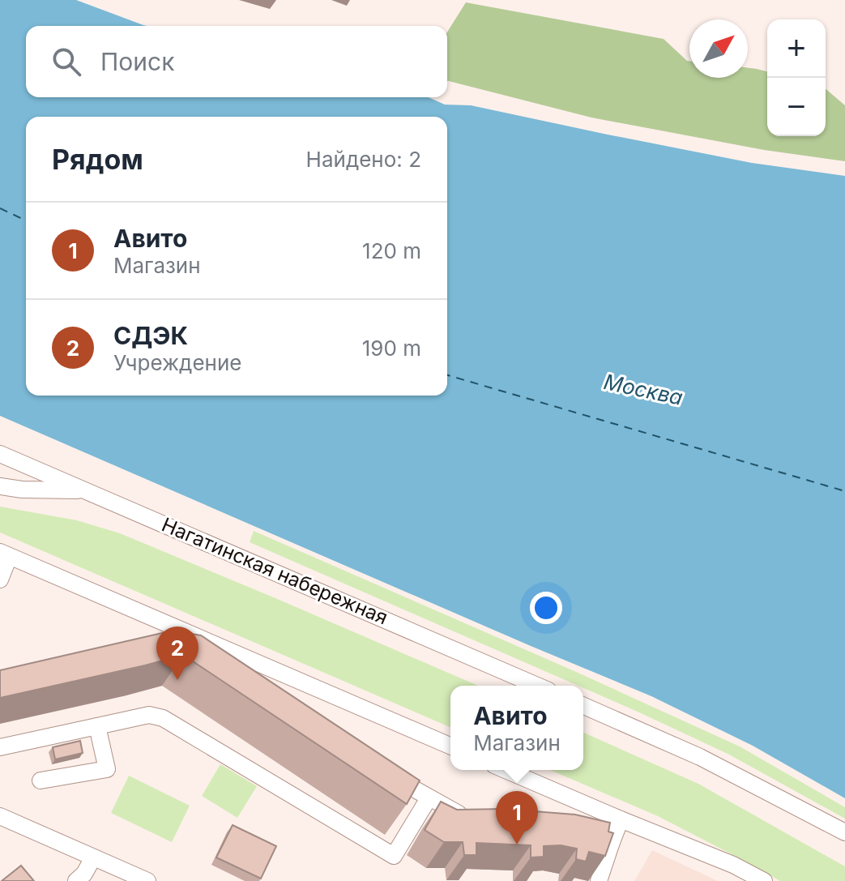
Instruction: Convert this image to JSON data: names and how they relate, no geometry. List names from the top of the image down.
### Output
{
  "streets": {
    "street": ["Нагатинская набережная"]
  },
  "water": ["Москва"],
  "north": "top right",
  "page": {
    "map_buttons": ["+", "−"],
    "search": "Поиск",
    "heading": ["Рядом", "Найдено: 2"],
    "list": [
      {
        "mark": "1",
        "name": "Авито",
        "note": "Магазин",
        "value": "120 m"
      },
      {
        "mark": "2",
        "name": "СДЭК",
        "note": "Учреждение",
        "value": "190 m"
      }
    ],
    "pins": ["2", "1"],
    "popup": ["Авито", "Магазин"]
  }
}
